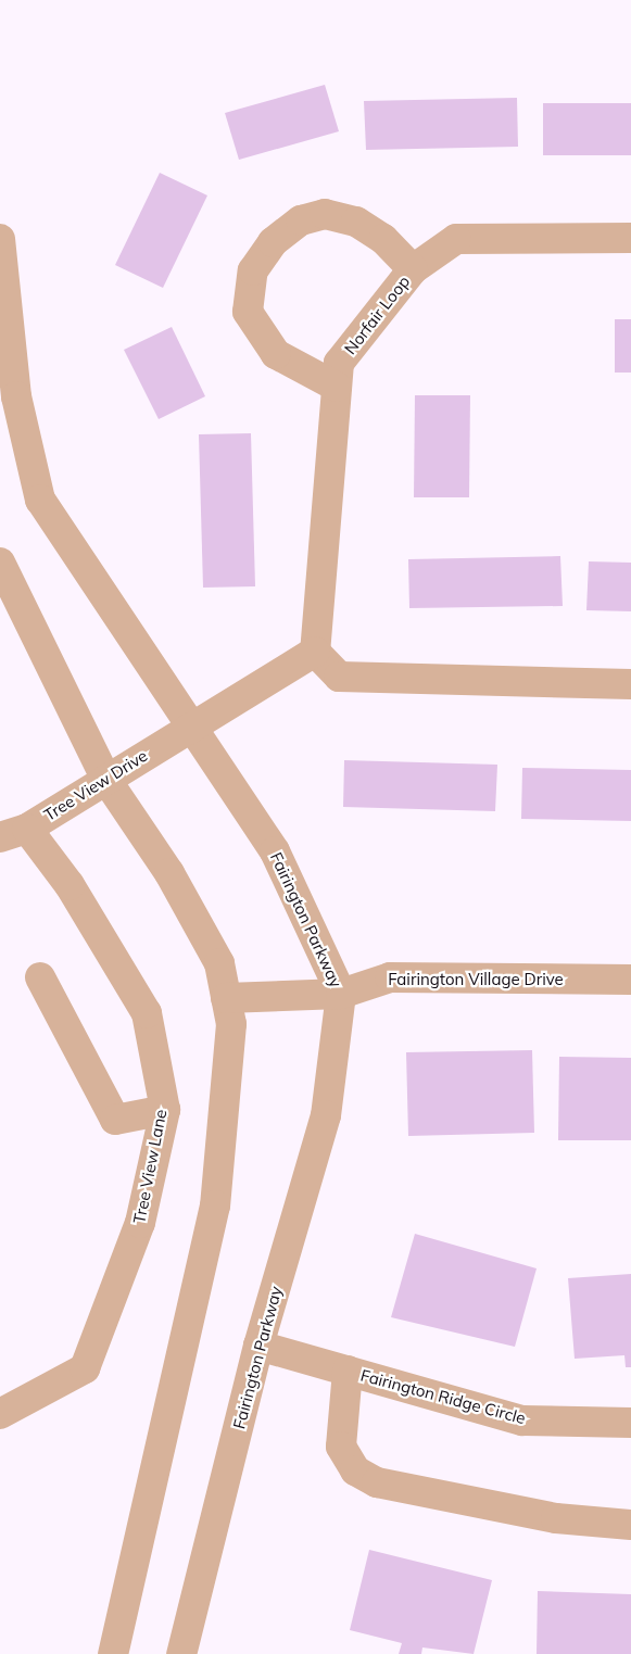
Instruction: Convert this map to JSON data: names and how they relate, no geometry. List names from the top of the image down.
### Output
{
  "streets": {
    "street": [
      "Norfair Loop",
      "Tree View Drive",
      "Fairington Parkway",
      "Fairington Village Drive",
      "Tree View Lane",
      "Fairington Ridge Circle"
    ]
  },
  "crossings": [
    ["Tree View Drive", "Fairington Parkway"],
    ["Tree View Drive", "Tree View Lane"],
    ["Fairington Parkway", "Fairington Village Drive"],
    ["Fairington Parkway", "Fairington Ridge Circle"]
  ]
}
